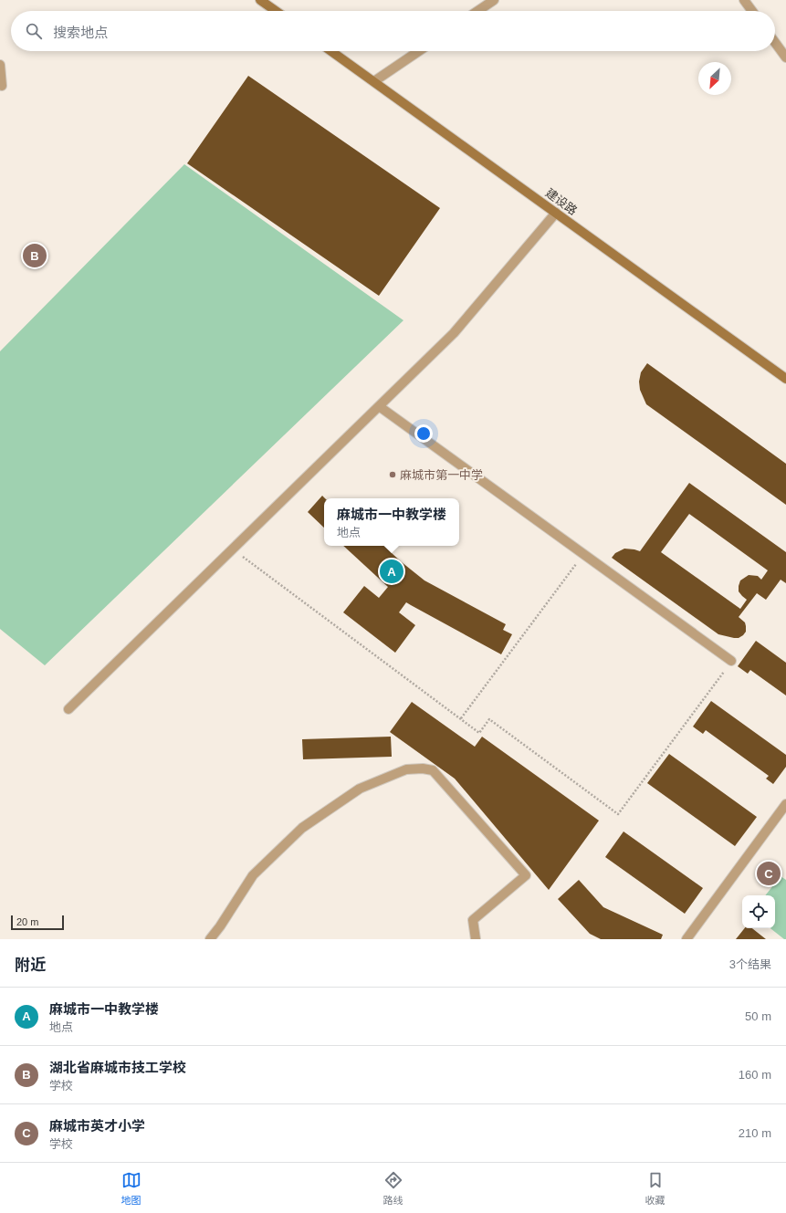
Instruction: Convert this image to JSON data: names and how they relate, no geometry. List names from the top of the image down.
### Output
{
  "streets": {
    "street": ["建设路"]
  },
  "places": ["麻城市第一中学"],
  "scale_bar": "20 m",
  "north": "bottom left",
  "page": {
    "search": "搜索地点",
    "pins": ["B", "A", "C"],
    "popup": ["麻城市一中教学楼", "地点"],
    "scale": "20 m",
    "heading": ["附近", "3个结果"],
    "list": [
      {
        "mark": "A",
        "name": "麻城市一中教学楼",
        "note": "地点",
        "value": "50 m"
      },
      {
        "mark": "B",
        "name": "湖北省麻城市技工学校",
        "note": "学校",
        "value": "160 m"
      },
      {
        "mark": "C",
        "name": "麻城市英才小学",
        "note": "学校",
        "value": "210 m"
      }
    ],
    "nav": ["地图", "路线", "收藏"]
  }
}
